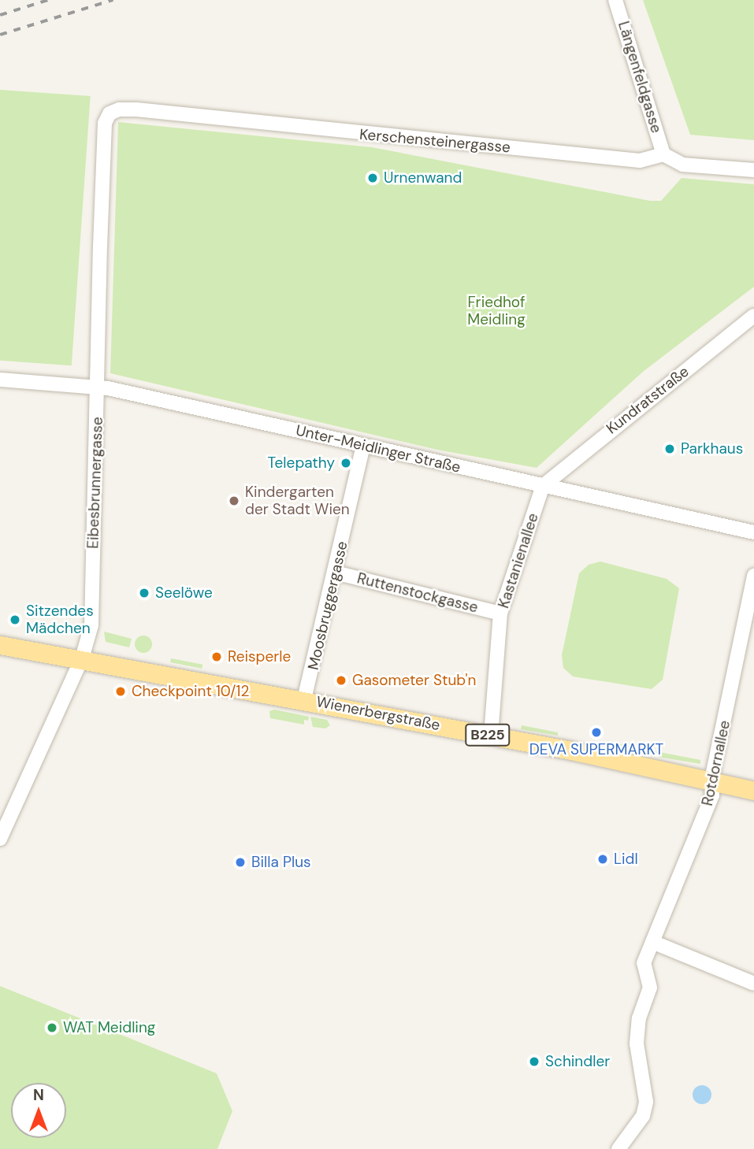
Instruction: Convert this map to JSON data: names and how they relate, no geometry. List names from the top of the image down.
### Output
{
  "streets": {
    "main road": ["Wienerbergstraße", "B225"],
    "street": [
      "Längenfeldgasse",
      "Kerschensteinergasse",
      "Kundratstraße",
      "Unter-Meidlinger Straße",
      "Eibesbrunnergasse",
      "Kastanienallee",
      "Ruttenstockgasse",
      "Moosbruggergasse",
      "Rotdornallee"
    ]
  },
  "crossings": [
    ["Längenfeldgasse", "Kerschensteinergasse"],
    ["Kerschensteinergasse", "Eibesbrunnergasse"],
    ["Kundratstraße", "Unter-Meidlinger Straße"],
    ["Kundratstraße", "Kastanienallee"],
    ["Unter-Meidlinger Straße", "Eibesbrunnergasse"],
    ["Unter-Meidlinger Straße", "Kastanienallee"],
    ["Unter-Meidlinger Straße", "Moosbruggergasse"],
    ["Eibesbrunnergasse", "Wienerbergstraße"],
    ["Kastanienallee", "Ruttenstockgasse"],
    ["Kastanienallee", "Wienerbergstraße"],
    ["Ruttenstockgasse", "Moosbruggergasse"],
    ["Moosbruggergasse", "Wienerbergstraße"],
    ["Wienerbergstraße", "Rotdornallee"]
  ],
  "parks": ["Friedhof Meidling"],
  "places": [
    "Urnenwand",
    "Parkhaus",
    "Telepathy",
    "Kindergarten der Stadt Wien",
    "Seelöwe",
    "Sitzendes Mädchen",
    "Reisperle",
    "Gasometer Stub'n",
    "Checkpoint 10/12",
    "DEVA SUPERMARKT",
    "Lidl",
    "Billa Plus",
    "WAT Meidling",
    "Schindler"
  ],
  "north": "top"
}
